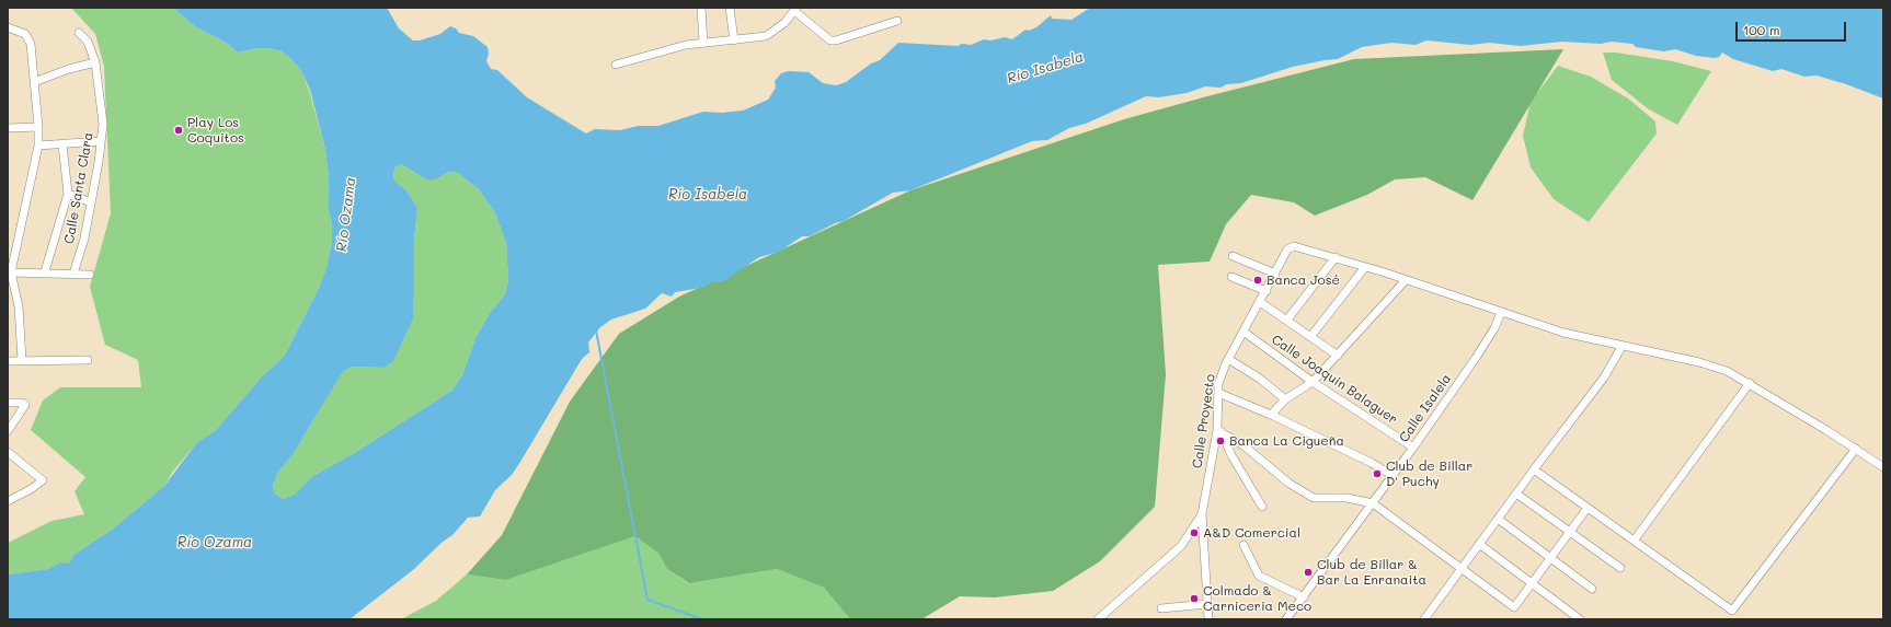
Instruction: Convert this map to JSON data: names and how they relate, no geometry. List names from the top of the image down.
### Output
{
  "streets": {
    "street": [
      "Calle Santa Clara",
      "Calle Joaquin Balaguer",
      "Calle Isalela",
      "Calle Proyecto"
    ]
  },
  "crossings": [
    ["Calle Joaquin Balaguer", "Calle Isalela"],
    ["Calle Joaquin Balaguer", "Calle Proyecto"]
  ],
  "water": ["Río Isabela", "Río Ozama"],
  "places": [
    "Play Los Coquitos",
    "Banca José",
    "Banca La Cigueña",
    "Club de Billar D' Puchy",
    "A&D Comercial",
    "Club de Billar & Bar La Enranaita",
    "Colmado & Carniceria Meco"
  ],
  "scale_bar": "100 m"
}
